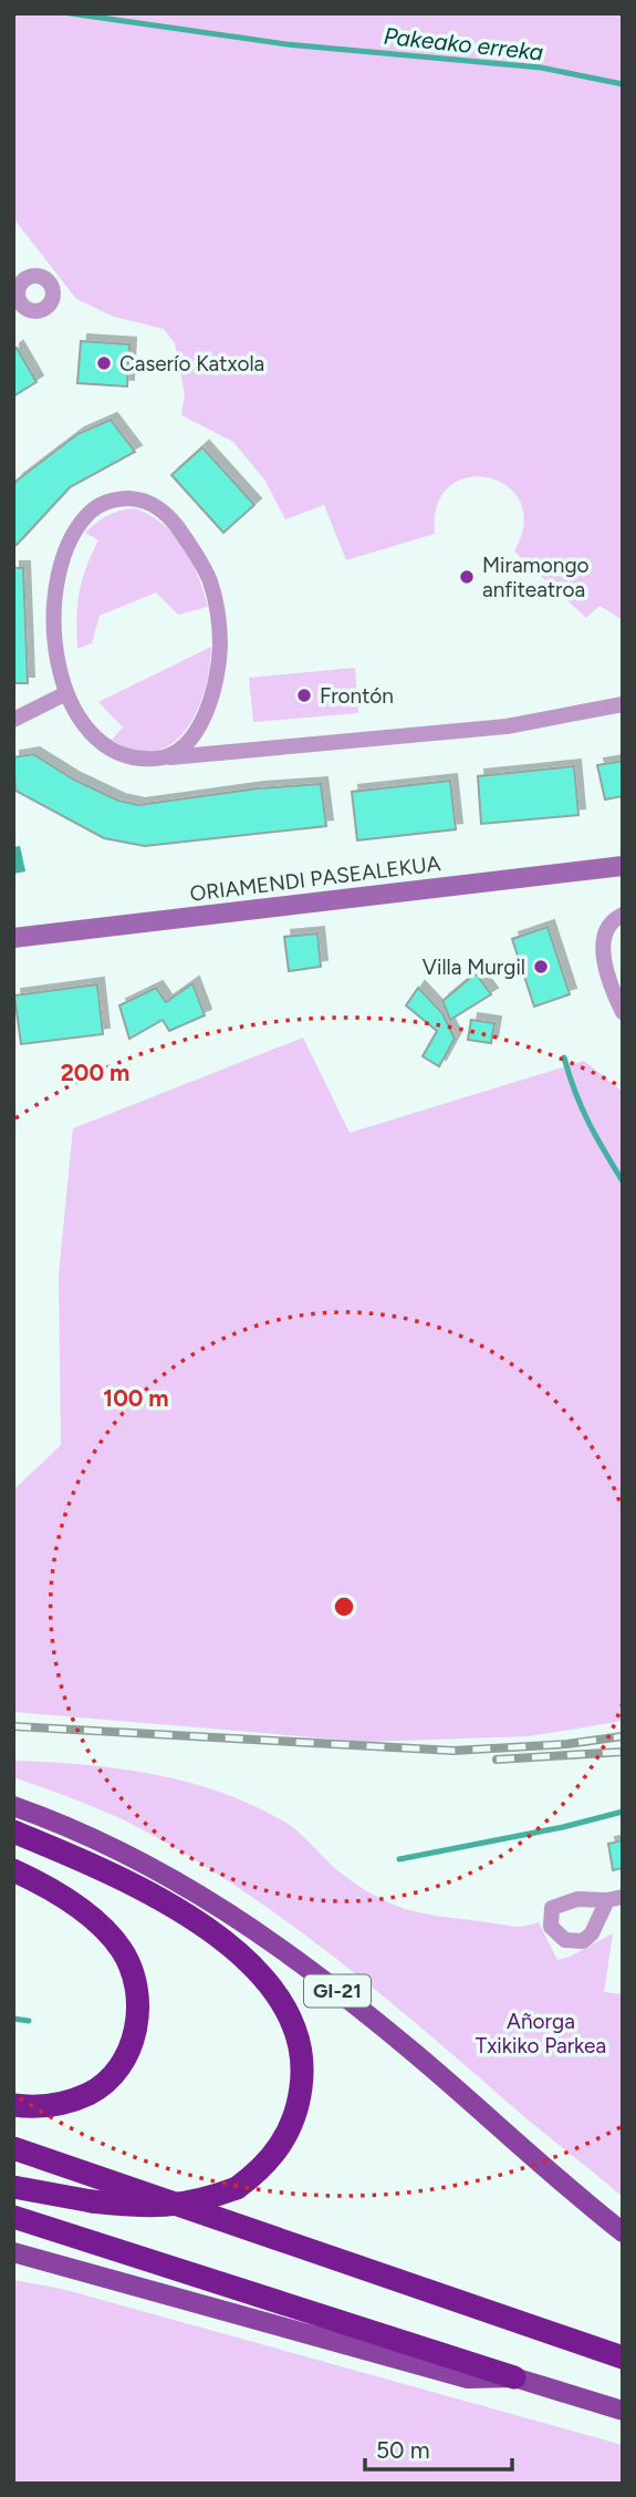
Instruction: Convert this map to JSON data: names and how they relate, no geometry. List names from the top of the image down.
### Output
{
  "streets": {
    "main road": ["GI-21"],
    "street": ["ORIAMENDI PASEALEKUA"]
  },
  "water": ["Pakeako erreka"],
  "parks": ["Añorga Txikiko Parkea"],
  "places": [
    "Caserío Katxola",
    "Miramongo anfiteatroa",
    "Frontón",
    "Villa Murgil"
  ],
  "scale_bar": "50 m",
  "rings": ["200 m", "100 m"]
}
